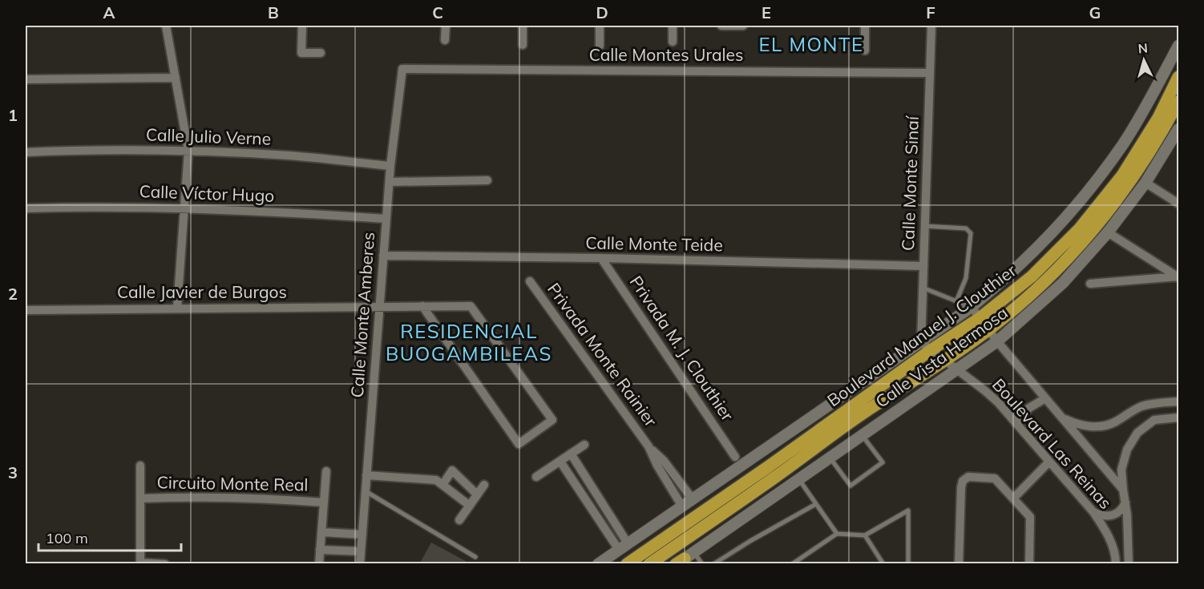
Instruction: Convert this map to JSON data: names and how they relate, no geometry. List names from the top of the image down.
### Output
{
  "streets": {
    "main road": ["Boulevard Manuel J. Clouthier"],
    "street": [
      "Calle Montes Urales",
      "Calle Julio Verne",
      "Calle Monte Sinaí",
      "Calle Víctor Hugo",
      "Calle Monte Teide",
      "Calle Javier de Burgos",
      "Calle Monte Amberes",
      "Privada M. J. Clouthier",
      "Privada Monte Rainier",
      "Calle Vista Hermosa",
      "Boulevard Las Reinas",
      "Circuito Monte Real"
    ]
  },
  "crossings": [
    ["Calle Montes Urales", "Calle Monte Sinaí"],
    ["Calle Montes Urales", "Calle Monte Amberes"],
    ["Calle Julio Verne", "Calle Monte Amberes"],
    ["Calle Monte Sinaí", "Calle Monte Teide"],
    ["Calle Monte Sinaí", "Boulevard Las Reinas"],
    ["Calle Víctor Hugo", "Calle Monte Amberes"],
    ["Calle Monte Teide", "Calle Monte Amberes"],
    ["Calle Monte Teide", "Privada M. J. Clouthier"],
    ["Calle Javier de Burgos", "Calle Monte Amberes"],
    ["Boulevard Manuel J. Clouthier", "Boulevard Las Reinas"],
    ["Calle Vista Hermosa", "Boulevard Las Reinas"]
  ],
  "districts": ["EL MONTE", "RESIDENCIAL BUOGAMBILEAS"],
  "scale_bar": "100 m",
  "north": "top",
  "grid": {
    "columns": [
      "A",
      "B",
      "C",
      "D",
      "E",
      "F",
      "G"
    ],
    "rows": ["1", "2", "3"]
  }
}
